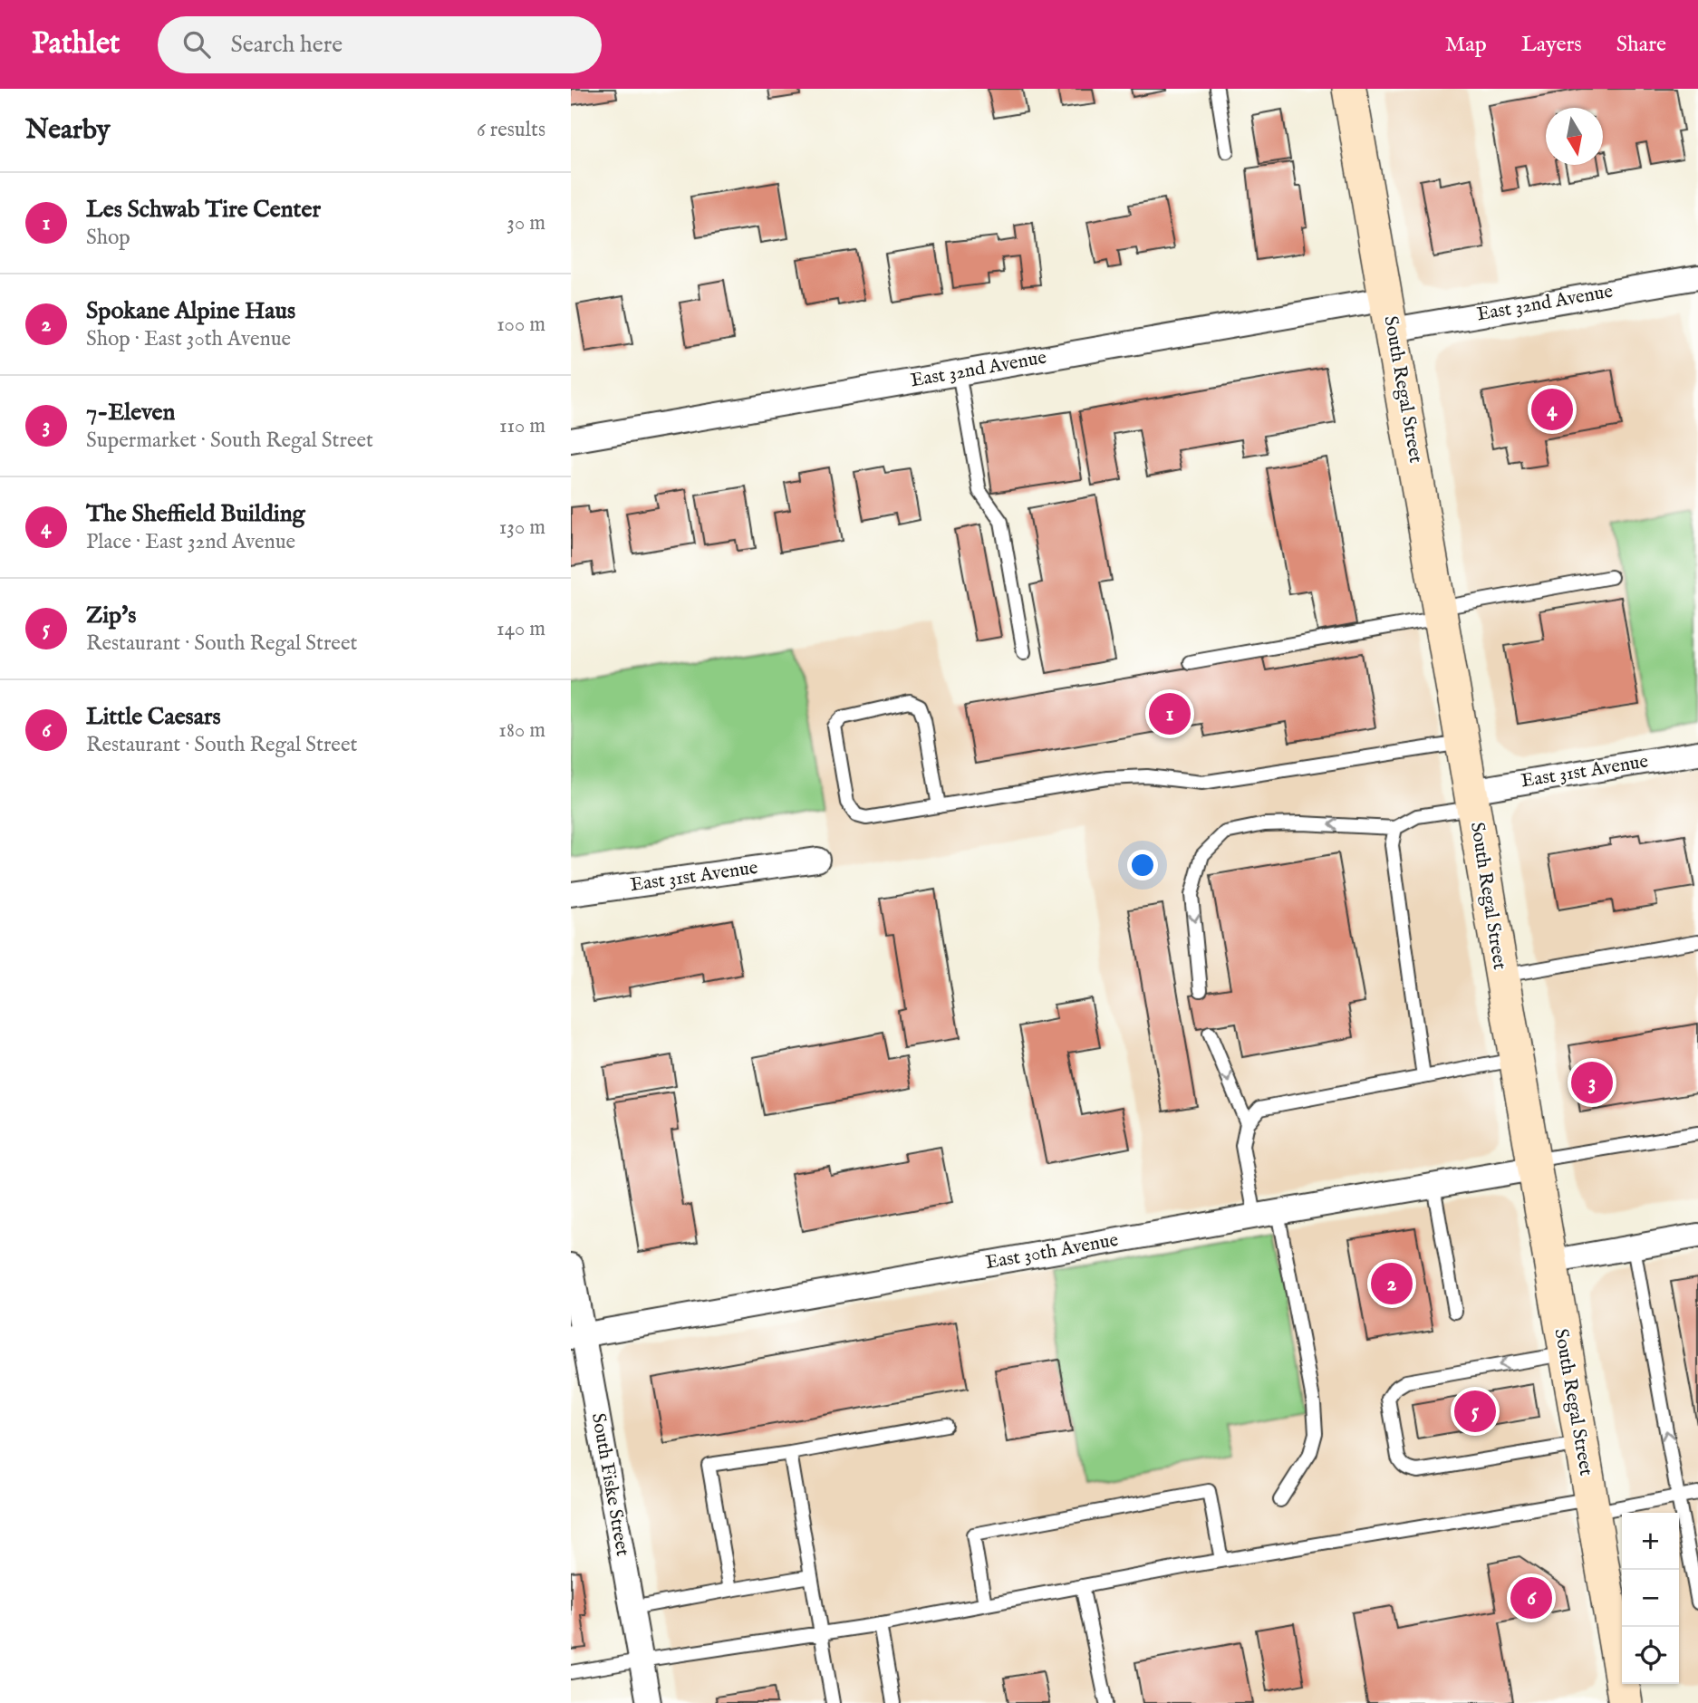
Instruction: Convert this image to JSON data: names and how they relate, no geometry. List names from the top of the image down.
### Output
{
  "streets": {
    "main road": ["South Regal Street"],
    "street": [
      "East 32nd Avenue",
      "East 31st Avenue",
      "East 30th Avenue",
      "South Fiske Street"
    ]
  },
  "crossings": [
    ["East 32nd Avenue", "South Regal Street"],
    ["South Regal Street", "East 31st Avenue"],
    ["South Regal Street", "East 30th Avenue"],
    ["East 30th Avenue", "South Fiske Street"]
  ],
  "north": "bottom",
  "page": {
    "header": "Pathlet",
    "search": "Search here",
    "nav": ["Map", "Layers", "Share"],
    "heading": ["Nearby", "6 results"],
    "list": [
      {
        "mark": "1",
        "name": "Les Schwab Tire Center",
        "note": "Shop",
        "value": "30 m"
      },
      {
        "mark": "2",
        "name": "Spokane Alpine Haus",
        "note": "Shop · East 30th Avenue",
        "value": "100 m"
      },
      {
        "mark": "3",
        "name": "7-Eleven",
        "note": "Supermarket · South Regal Street",
        "value": "110 m"
      },
      {
        "mark": "4",
        "name": "The Sheffield Building",
        "note": "Place · East 32nd Avenue",
        "value": "130 m"
      },
      {
        "mark": "5",
        "name": "Zip's",
        "note": "Restaurant · South Regal Street",
        "value": "140 m"
      },
      {
        "mark": "6",
        "name": "Little Caesars",
        "note": "Restaurant · South Regal Street",
        "value": "180 m"
      }
    ],
    "pins": [
      "4",
      "1",
      "3",
      "2",
      "5",
      "6"
    ],
    "map_buttons": ["+", "−"]
  }
}
